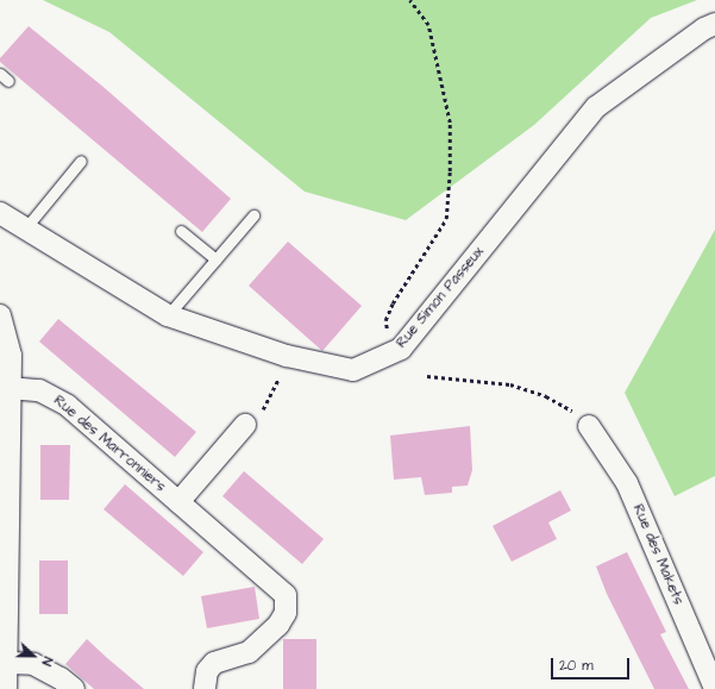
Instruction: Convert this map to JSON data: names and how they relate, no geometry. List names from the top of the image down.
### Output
{
  "streets": {
    "street": ["Rue Simon Passeux", "Rue des Marronniers", "Rue des Makets"]
  },
  "scale_bar": "20 m",
  "north": "right"
}
